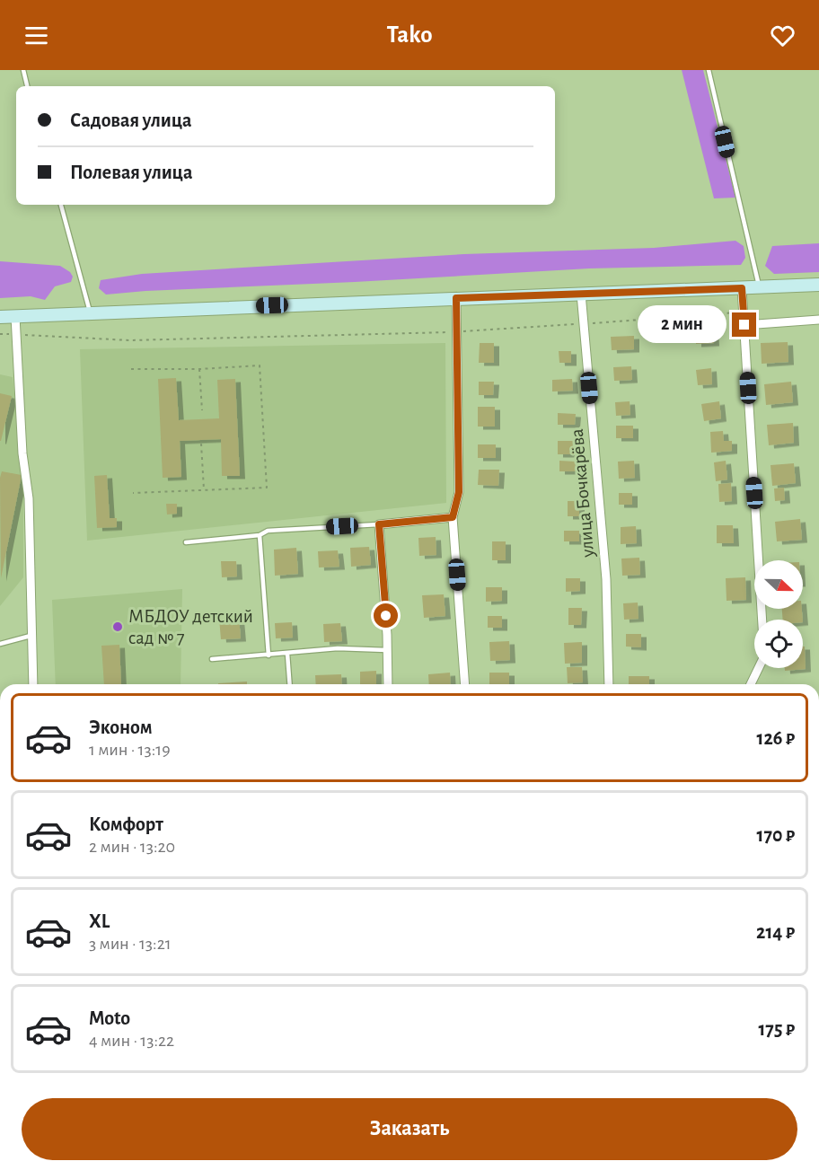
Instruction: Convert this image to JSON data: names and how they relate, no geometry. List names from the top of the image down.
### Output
{
  "streets": {
    "street": ["улица Бочкарёва"]
  },
  "places": ["МБДОУ детский сад № 7"],
  "north": "right",
  "page": {
    "header": "Tako",
    "banner": ["Садовая улица", "Полевая улица"],
    "bubble": "2 мин",
    "list": [
      {
        "name": "Эконом",
        "note": "1 мин · 13:19",
        "value": "126 ₽"
      },
      {
        "name": "Комфорт",
        "note": "2 мин · 13:20",
        "value": "170 ₽"
      },
      {
        "name": "XL",
        "note": "3 мин · 13:21",
        "value": "214 ₽"
      },
      {
        "name": "Moto",
        "note": "4 мин · 13:22",
        "value": "175 ₽"
      }
    ],
    "buttons": "Заказать"
  }
}
